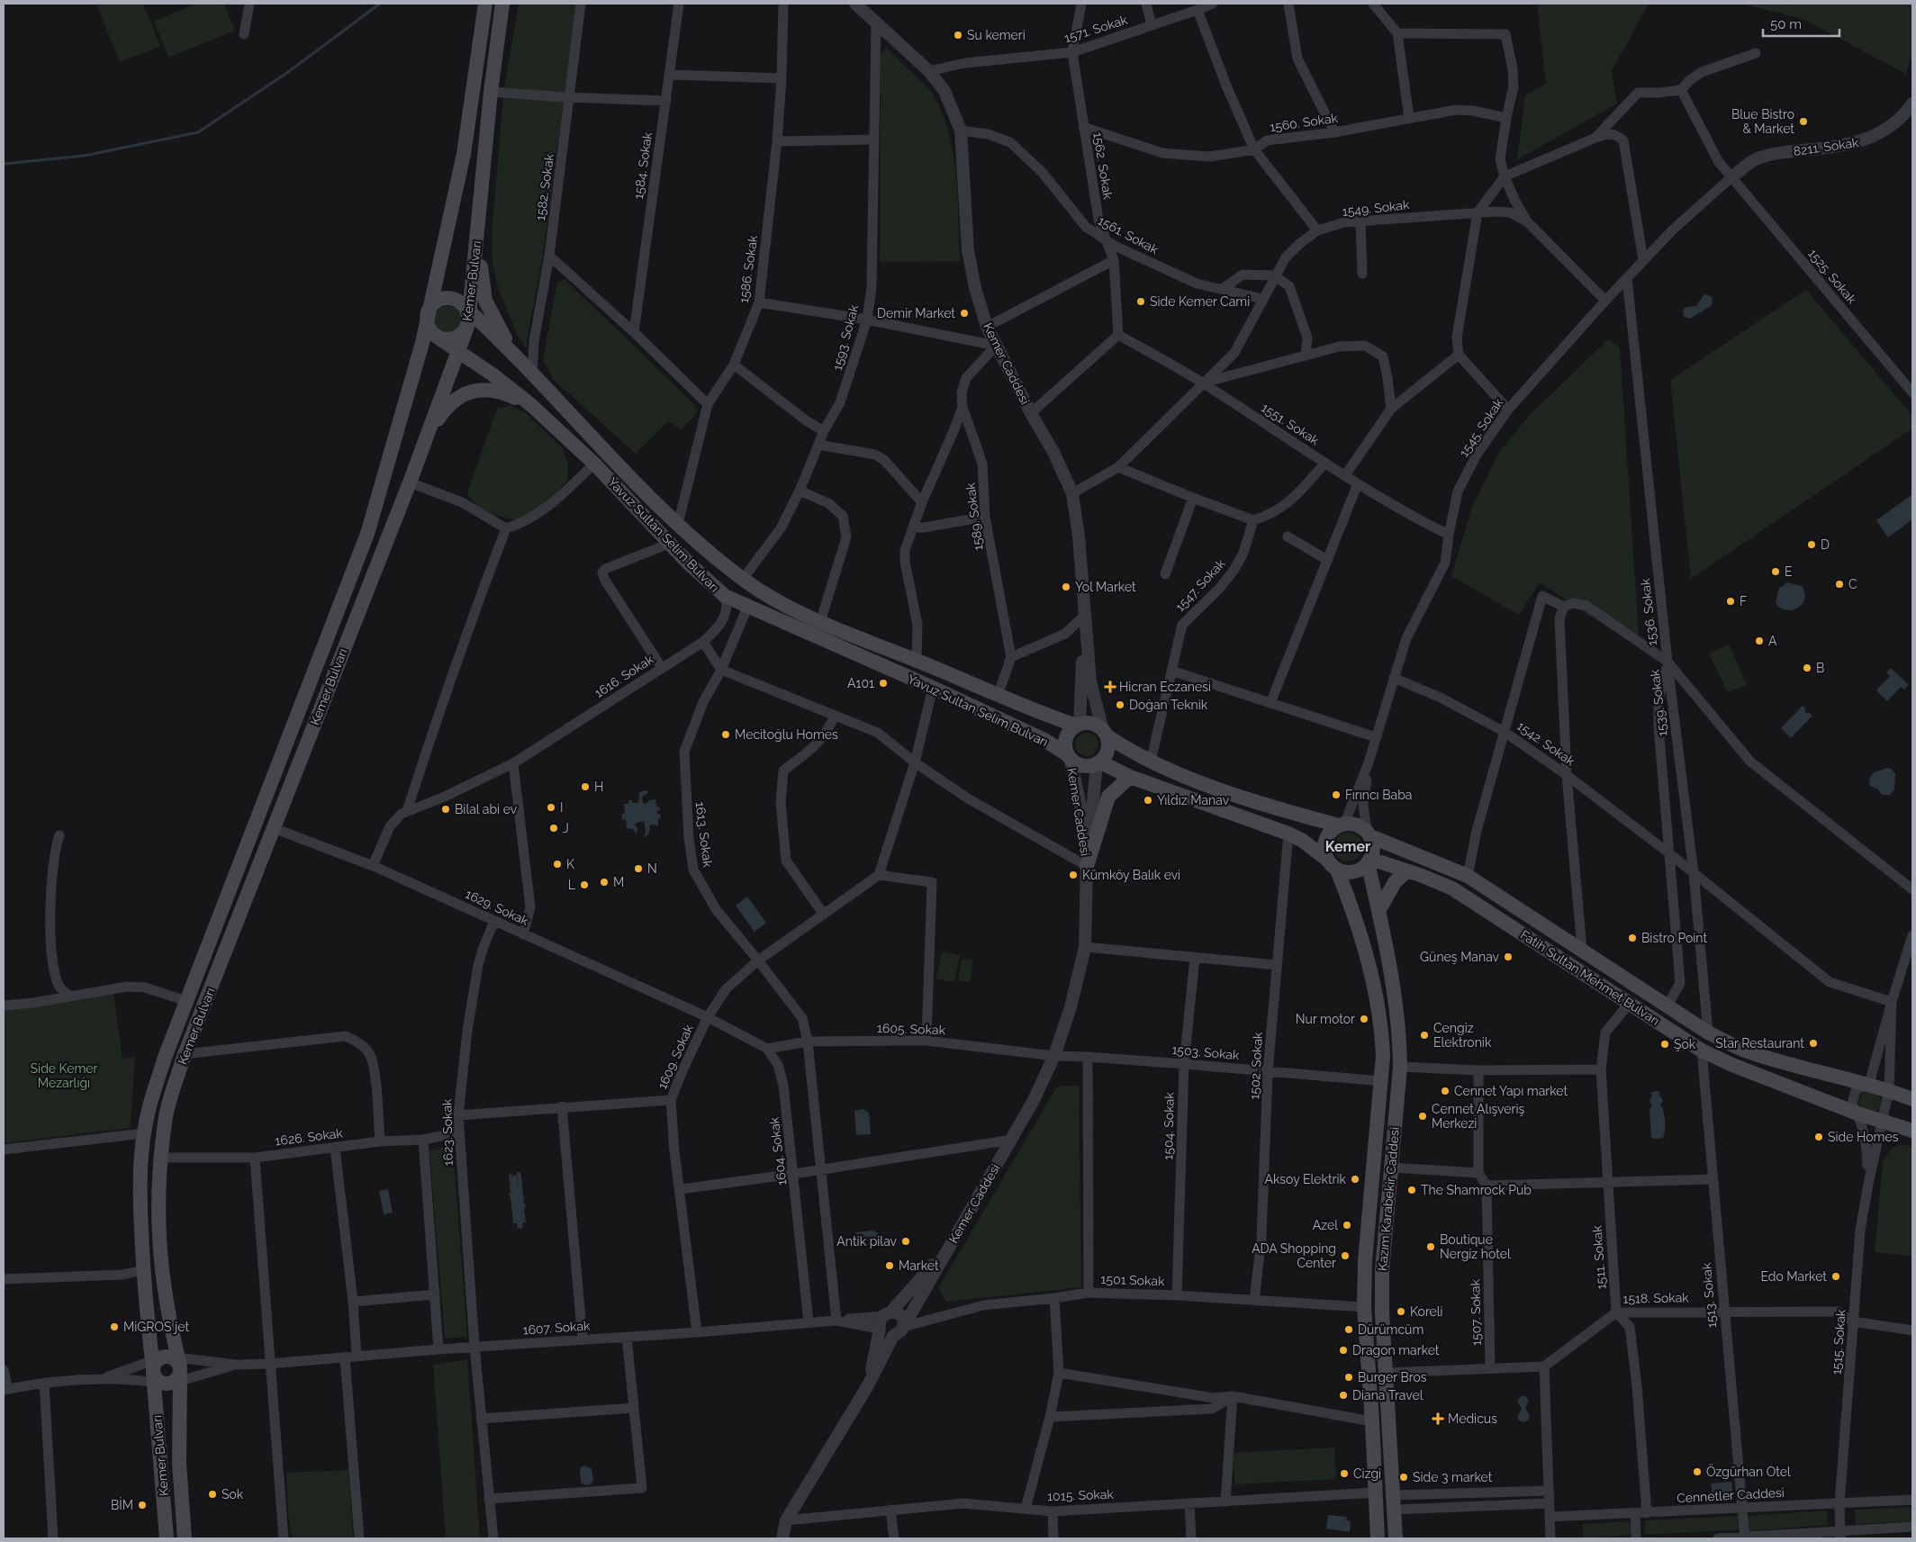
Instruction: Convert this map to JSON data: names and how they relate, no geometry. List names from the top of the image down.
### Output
{
  "streets": {
    "main road": [
      "Kemer Bulvarı",
      "Yavuz Sultan Selim Bulvarı",
      "Fatih Sultan Mehmet Bulvarı",
      "Kazım Karabekir Caddesi"
    ],
    "street": [
      "1571. Sokak",
      "1560. Sokak",
      "8211. Sokak",
      "1584. Sokak",
      "1562. Sokak",
      "1582. Sokak",
      "1549. Sokak",
      "1561. Sokak",
      "1586. Sokak",
      "1525. Sokak",
      "1593. Sokak",
      "Kemer Caddesi",
      "1551. Sokak",
      "1545. Sokak",
      "1589. Sokak",
      "1547. Sokak",
      "1536. Sokak",
      "1616. Sokak",
      "1539. Sokak",
      "1542. Sokak",
      "1613. Sokak",
      "1629. Sokak",
      "1605. Sokak",
      "1503. Sokak",
      "1609. Sokak",
      "1502. Sokak",
      "1504. Sokak",
      "1623. Sokak",
      "1626. Sokak",
      "1604. Sokak",
      "1511. Sokak",
      "1501 Sokak",
      "1513. Sokak",
      "1518. Sokak",
      "1507. Sokak",
      "1607. Sokak",
      "1515. Sokak",
      "1015. Sokak",
      "Cennetler Caddesi"
    ]
  },
  "crossings": [
    ["1571. Sokak", "1562. Sokak"],
    ["1571. Sokak", "Kemer Caddesi"],
    ["1560. Sokak", "1562. Sokak"],
    ["8211. Sokak", "1525. Sokak"],
    ["8211. Sokak", "1545. Sokak"],
    ["1562. Sokak", "1561. Sokak"],
    ["1562. Sokak", "1551. Sokak"],
    ["1582. Sokak", "Yavuz Sultan Selim Bulvarı"],
    ["1549. Sokak", "1561. Sokak"],
    ["1549. Sokak", "Kemer Caddesi"],
    ["1549. Sokak", "1551. Sokak"],
    ["1549. Sokak", "1545. Sokak"],
    ["1561. Sokak", "Kemer Caddesi"],
    ["1586. Sokak", "Yavuz Sultan Selim Bulvarı"],
    ["1525. Sokak", "1545. Sokak"],
    ["Kemer Bulvarı", "Yavuz Sultan Selim Bulvarı"],
    ["Kemer Bulvarı", "1629. Sokak"],
    ["Kemer Bulvarı", "1626. Sokak"],
    ["Kemer Bulvarı", "1607. Sokak"],
    ["1593. Sokak", "Kemer Caddesi"],
    ["1593. Sokak", "Yavuz Sultan Selim Bulvarı"],
    ["Kemer Caddesi", "1589. Sokak"],
    ["Kemer Caddesi", "Yavuz Sultan Selim Bulvarı"],
    ["Kemer Caddesi", "1605. Sokak"],
    ["Kemer Caddesi", "1503. Sokak"],
    ["Kemer Caddesi", "1501 Sokak"],
    ["Kemer Caddesi", "1607. Sokak"],
    ["Kemer Caddesi", "1015. Sokak"],
    ["1551. Sokak", "1545. Sokak"],
    ["1545. Sokak", "1536. Sokak"],
    ["1545. Sokak", "1542. Sokak"],
    ["Yavuz Sultan Selim Bulvarı", "1616. Sokak"],
    ["Yavuz Sultan Selim Bulvarı", "1613. Sokak"],
    ["1536. Sokak", "1539. Sokak"],
    ["1539. Sokak", "1542. Sokak"],
    ["1539. Sokak", "Fatih Sultan Mehmet Bulvarı"],
    ["1613. Sokak", "1605. Sokak"],
    ["1613. Sokak", "1609. Sokak"],
    ["1613. Sokak", "1607. Sokak"],
    ["1629. Sokak", "1609. Sokak"],
    ["1629. Sokak", "1623. Sokak"],
    ["Fatih Sultan Mehmet Bulvarı", "Kazım Karabekir Caddesi"],
    ["Fatih Sultan Mehmet Bulvarı", "1511. Sokak"],
    ["Fatih Sultan Mehmet Bulvarı", "1513. Sokak"],
    ["1605. Sokak", "1503. Sokak"],
    ["1605. Sokak", "1604. Sokak"],
    ["1503. Sokak", "1502. Sokak"],
    ["1503. Sokak", "1504. Sokak"],
    ["1503. Sokak", "Kazım Karabekir Caddesi"],
    ["1609. Sokak", "1607. Sokak"],
    ["1502. Sokak", "1501 Sokak"],
    ["1504. Sokak", "1501 Sokak"],
    ["1623. Sokak", "1626. Sokak"],
    ["1623. Sokak", "1607. Sokak"],
    ["1604. Sokak", "1607. Sokak"],
    ["Kazım Karabekir Caddesi", "1501 Sokak"],
    ["Kazım Karabekir Caddesi", "1015. Sokak"],
    ["1511. Sokak", "1518. Sokak"],
    ["1501 Sokak", "1607. Sokak"],
    ["1513. Sokak", "1518. Sokak"],
    ["1513. Sokak", "Cennetler Caddesi"],
    ["1518. Sokak", "1515. Sokak"],
    ["1515. Sokak", "Cennetler Caddesi"]
  ],
  "districts": ["Kemer"],
  "parks": ["Side Kemer Mezarlığı"],
  "places": {
    "other": [
      "Su kemeri",
      "Blue Bistro & Market",
      "Side Kemer Cami",
      "Demir Market",
      "D",
      "E",
      "C",
      "Yol Market",
      "F",
      "A",
      "B",
      "A101",
      "Doğan Teknik",
      "Mecitoğlu Homes",
      "H",
      "Fırıncı Baba",
      "Yıldız Manav",
      "I",
      "Bilal abi ev",
      "J",
      "K",
      "N",
      "Kümköy Balık evi",
      "M",
      "L",
      "Bistro Point",
      "Güneş Manav",
      "Nur motor",
      "Cengiz Elektronik",
      "Star Restaurant",
      "Şok",
      "Cennet Yapı market",
      "Cennet Alışveriş Merkezi",
      "Side Homes",
      "Aksoy Elektrik",
      "The Shamrock Pub",
      "Azel",
      "Antik pilav",
      "Boutique Nergiz hotel",
      "ADA Shopping Center",
      "Market",
      "Edo Market",
      "Koreli",
      "MiGROS jet",
      "Dürümcüm",
      "Dragon market",
      "Burger Bros",
      "Diana Travel",
      "Özgürhan Otel",
      "Cizgi",
      "Side 3 market",
      "Sok",
      "BİM"
    ],
    "health": ["Hicran Eczanesi", "Medicus"]
  },
  "scale_bar": "50 m"
}
